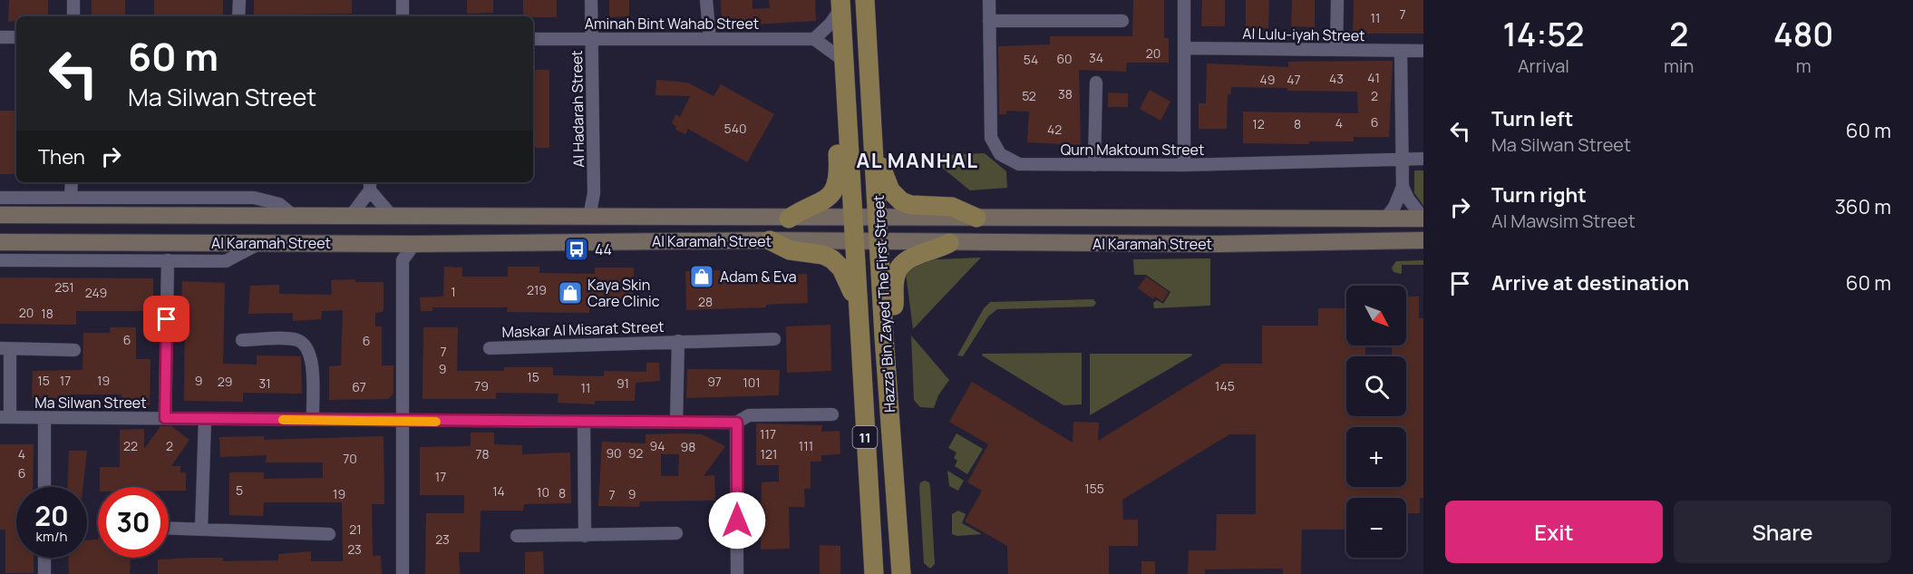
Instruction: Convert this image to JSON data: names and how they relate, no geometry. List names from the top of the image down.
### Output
{
  "streets": {
    "main road": ["Al Karamah Street", "Hazza' Bin Zayed The First Street", "11"],
    "street": [
      "Aminah Bint Wahab Street",
      "Al Lulu-iyah Street",
      "Al Hadarah Street",
      "Qurn Maktoum Street",
      "Maskar Al Misarat Street",
      "Ma Silwan Street"
    ]
  },
  "crossings": [
    ["Aminah Bint Wahab Street", "Al Hadarah Street"],
    ["Al Hadarah Street", "Al Karamah Street"],
    ["Al Karamah Street", "Hazza' Bin Zayed The First Street"],
    ["Maskar Al Misarat Street", "Ma Silwan Street"]
  ],
  "districts": ["AL MANHAL"],
  "places": {
    "bus stop": ["44"],
    "shop": ["Adam & Eva", "Kaya Skin Care Clinic"]
  },
  "house_numbers": [
    "7",
    "11",
    "20",
    "34",
    "60",
    "54",
    "41",
    "43",
    "49",
    "47",
    "38",
    "52",
    "2",
    "6",
    "4",
    "12",
    "8",
    "540",
    "42",
    "251",
    "219",
    "1",
    "249",
    "28",
    "20",
    "18",
    "6",
    "6",
    "7",
    "9",
    "15",
    "15",
    "17",
    "19",
    "9",
    "29",
    "97",
    "101",
    "31",
    "91",
    "79",
    "145",
    "67",
    "11",
    "117",
    "22",
    "2",
    "94",
    "111",
    "98",
    "90",
    "92",
    "4",
    "78",
    "121",
    "70",
    "6",
    "17",
    "155",
    "5",
    "14",
    "10",
    "8",
    "19",
    "9",
    "7",
    "21",
    "23",
    "23"
  ],
  "north": "bottom right",
  "page": {
    "eta": [
      "14:52",
      "Arrival",
      "2",
      "min",
      "480",
      "m"
    ],
    "turn": ["60 m", "Ma Silwan Street"],
    "list": [
      {
        "name": "Turn left",
        "note": "Ma Silwan Street",
        "value": "60 m"
      },
      {
        "name": "Turn right",
        "note": "Al Mawsim Street",
        "value": "360 m"
      },
      {
        "name": "Arrive at destination",
        "value": "60 m"
      }
    ],
    "then": "Then",
    "map_buttons": ["+", "−"],
    "speed": "20 km/h",
    "limit": "30",
    "buttons": ["Exit", "Share"]
  }
}
